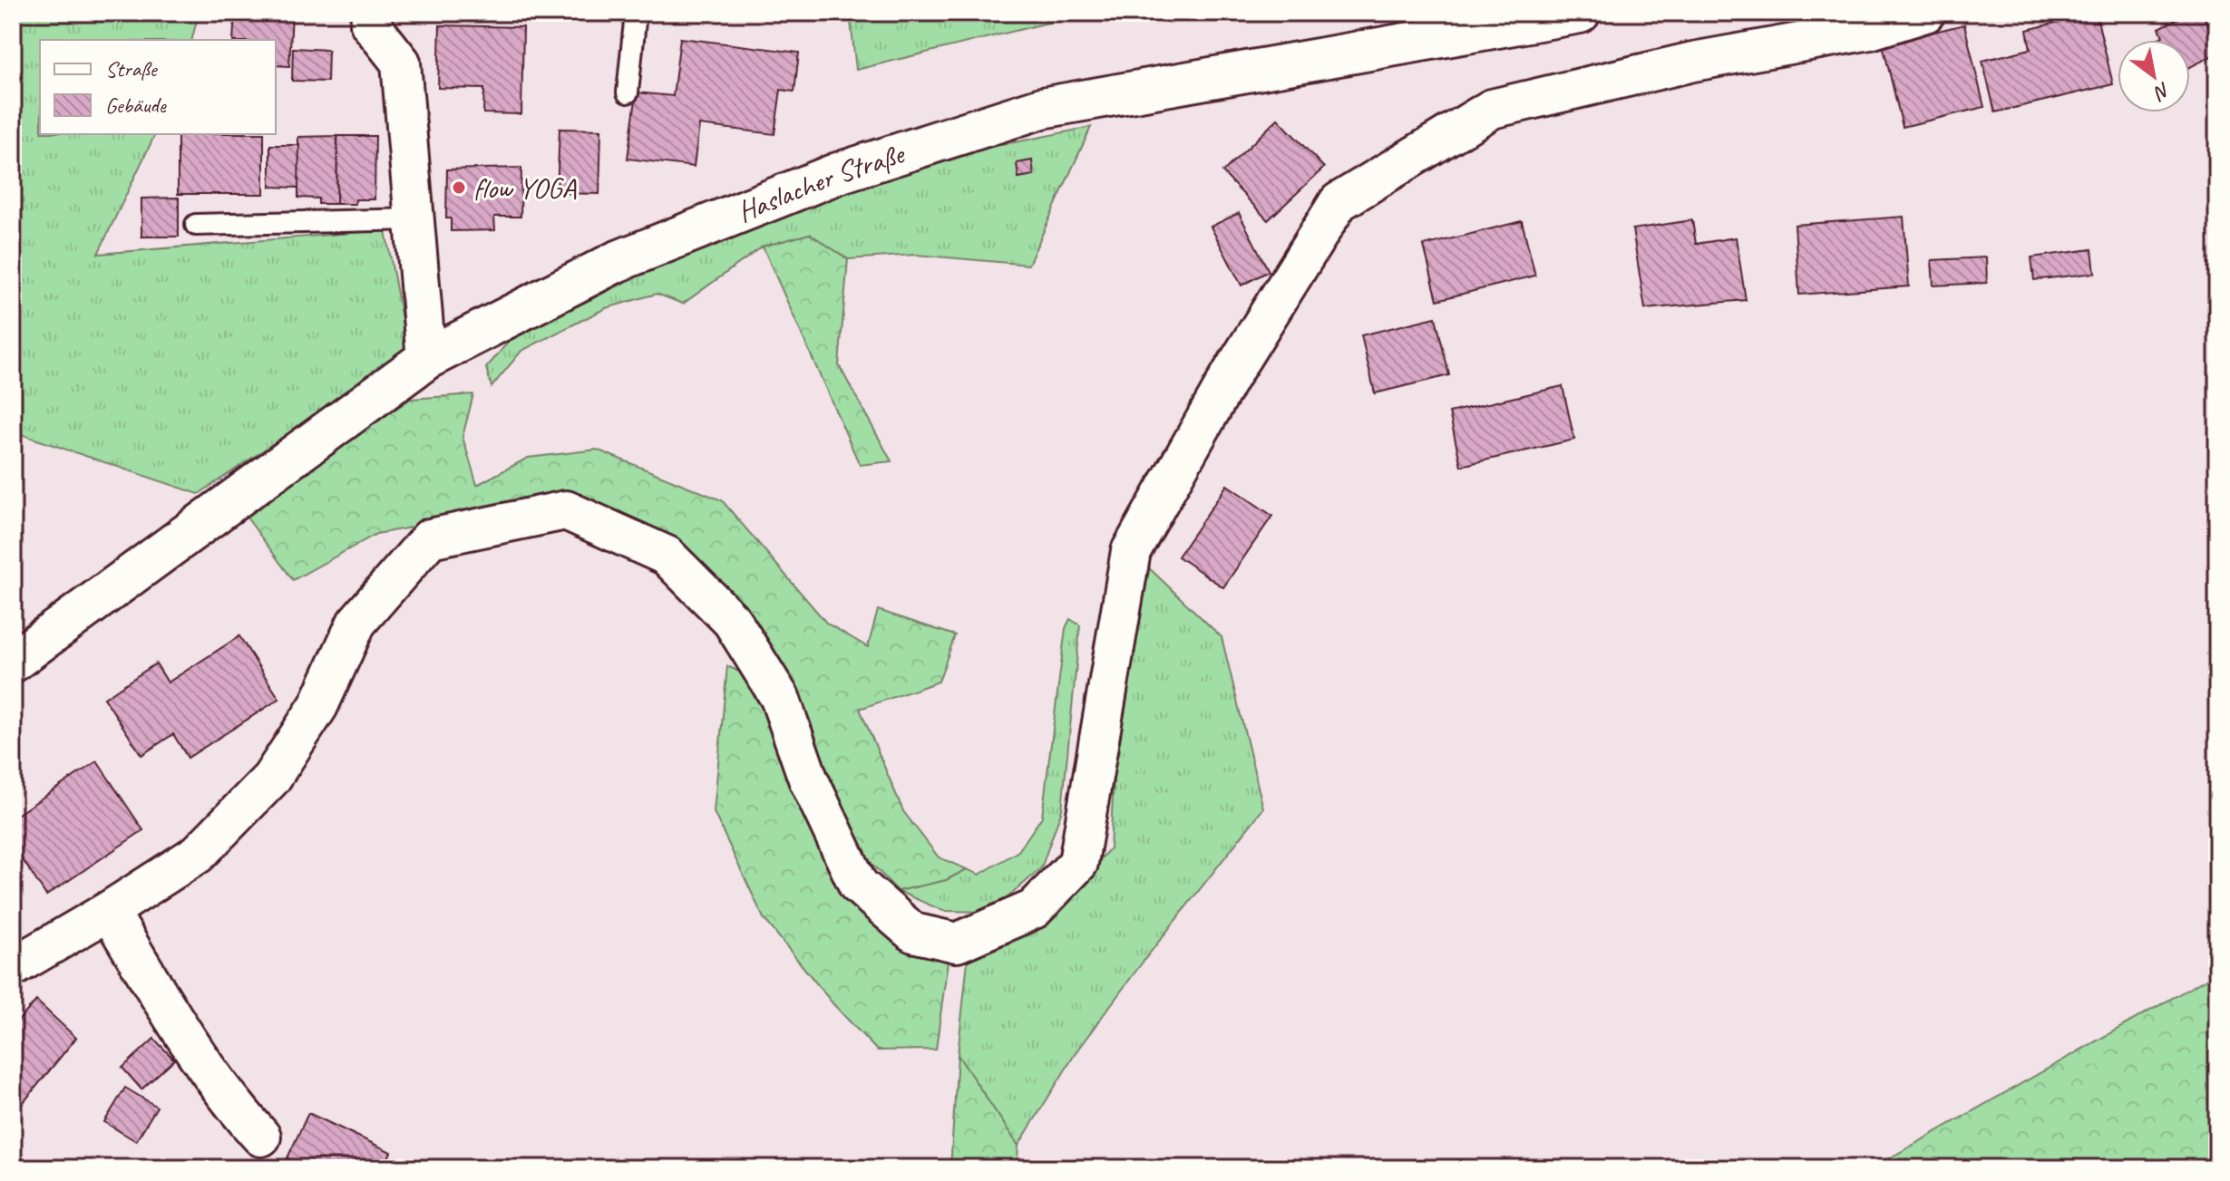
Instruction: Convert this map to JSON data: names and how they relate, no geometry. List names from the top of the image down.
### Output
{
  "streets": {
    "street": ["Haslacher Straße"]
  },
  "places": ["flow YOGA"],
  "legend": ["Straße", "Gebäude"],
  "north": "bottom right"
}
